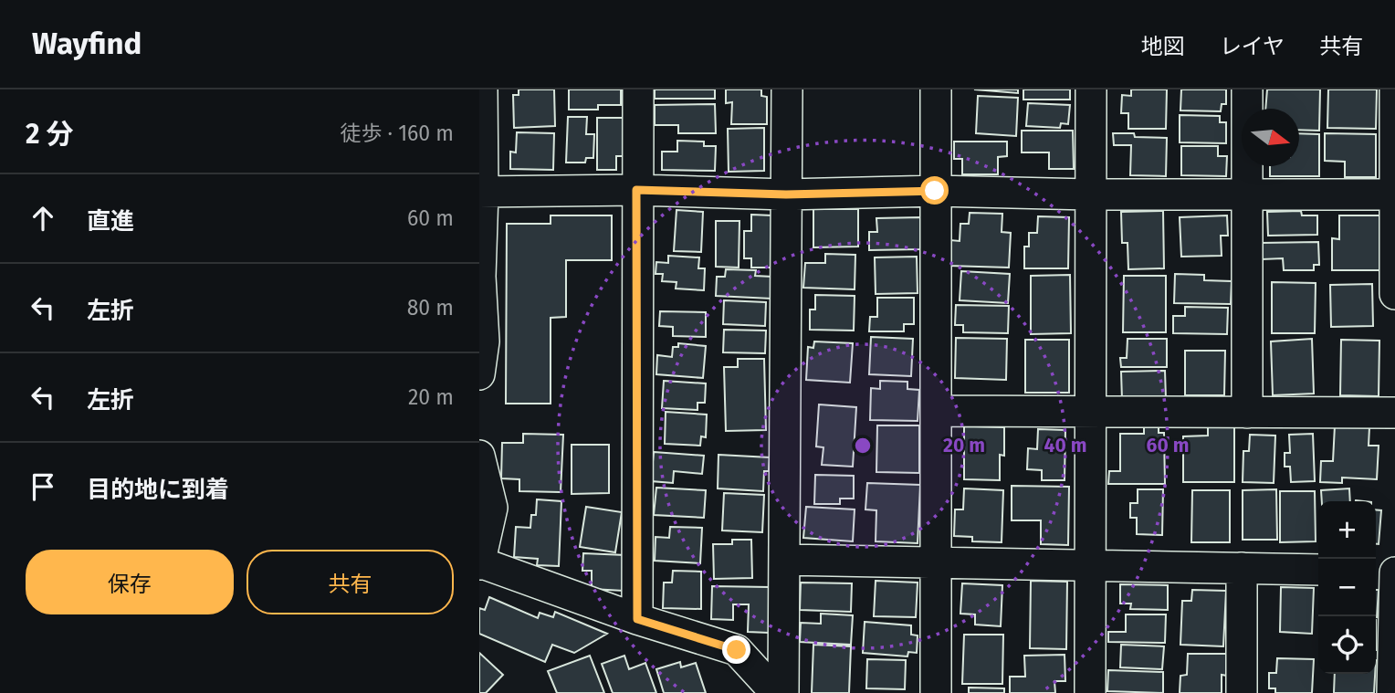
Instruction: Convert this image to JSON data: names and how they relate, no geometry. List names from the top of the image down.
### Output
{
  "north": "right",
  "page": {
    "header": "Wayfind",
    "nav": ["地図", "レイヤ", "共有"],
    "heading": ["2 分", "徒歩 · 160 m"],
    "list": [
      ["直進", "60 m"],
      ["左折", "80 m"],
      ["左折", "20 m"],
      "目的地に到着"
    ],
    "map_buttons": ["+", "−"],
    "buttons": ["保存", "共有"]
  },
  "rings": ["20 m", "40 m", "60 m"]
}
